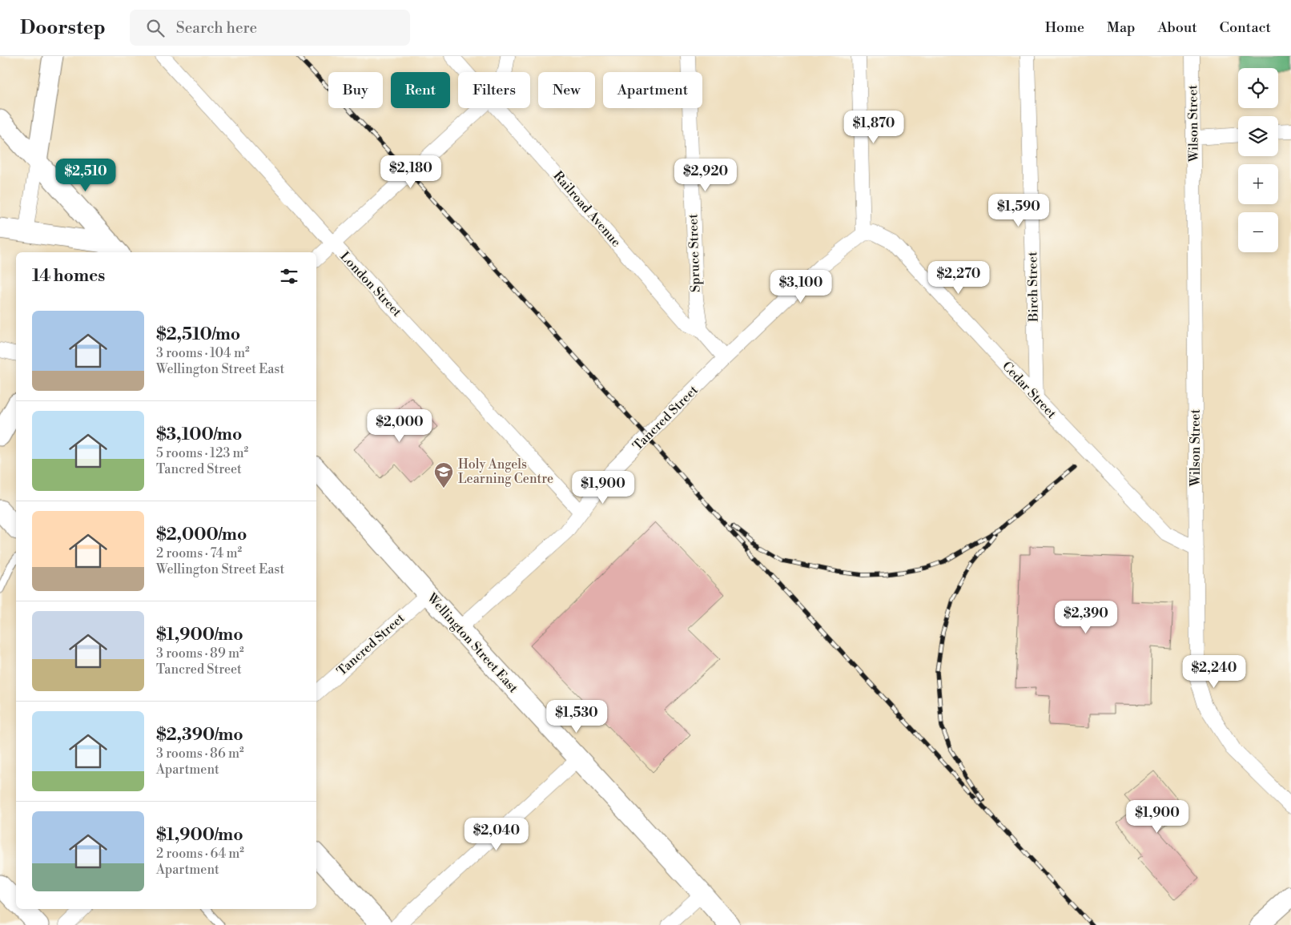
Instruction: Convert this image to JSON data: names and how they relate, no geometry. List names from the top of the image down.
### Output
{
  "streets": {
    "main road": ["Wellington Street East"],
    "street": [
      "Wilson Street",
      "Railroad Avenue",
      "Spruce Street",
      "London Street",
      "Birch Street",
      "Cedar Street",
      "Tancred Street"
    ]
  },
  "crossings": [
    ["Wilson Street", "Cedar Street"],
    ["Railroad Avenue", "Spruce Street"],
    ["Railroad Avenue", "Tancred Street"],
    ["London Street", "Tancred Street"],
    ["Birch Street", "Cedar Street"],
    ["Cedar Street", "Tancred Street"],
    ["Tancred Street", "Wellington Street East"]
  ],
  "places": {
    "school or university": ["Holy Angels Learning Centre"]
  },
  "page": {
    "header": "Doorstep",
    "search": "Search here",
    "nav": [
      "Home",
      "Map",
      "About",
      "Contact"
    ],
    "map_buttons": ["+", "−"],
    "chip": [
      "Buy",
      "Rent",
      "Filters",
      "New",
      "Apartment"
    ],
    "price": [
      "$1,870",
      "$2,180",
      "$2,510",
      "$2,920",
      "$1,590",
      "$2,270",
      "$3,100",
      "$2,000",
      "$1,900",
      "$2,390",
      "$2,240",
      "$1,530",
      "$1,900",
      "$2,040"
    ],
    "heading": "14 homes",
    "list": [
      {
        "name": "$2,510/mo",
        "note": "3 rooms · 104 m² · Wellington Street East"
      },
      {
        "name": "$3,100/mo",
        "note": "5 rooms · 123 m² · Tancred Street"
      },
      {
        "name": "$2,000/mo",
        "note": "2 rooms · 74 m² · Wellington Street East"
      },
      {
        "name": "$1,900/mo",
        "note": "3 rooms · 89 m² · Tancred Street"
      },
      {
        "name": "$2,390/mo",
        "note": "3 rooms · 86 m² · Apartment"
      },
      {
        "name": "$1,900/mo",
        "note": "2 rooms · 64 m² · Apartment"
      }
    ]
  }
}
